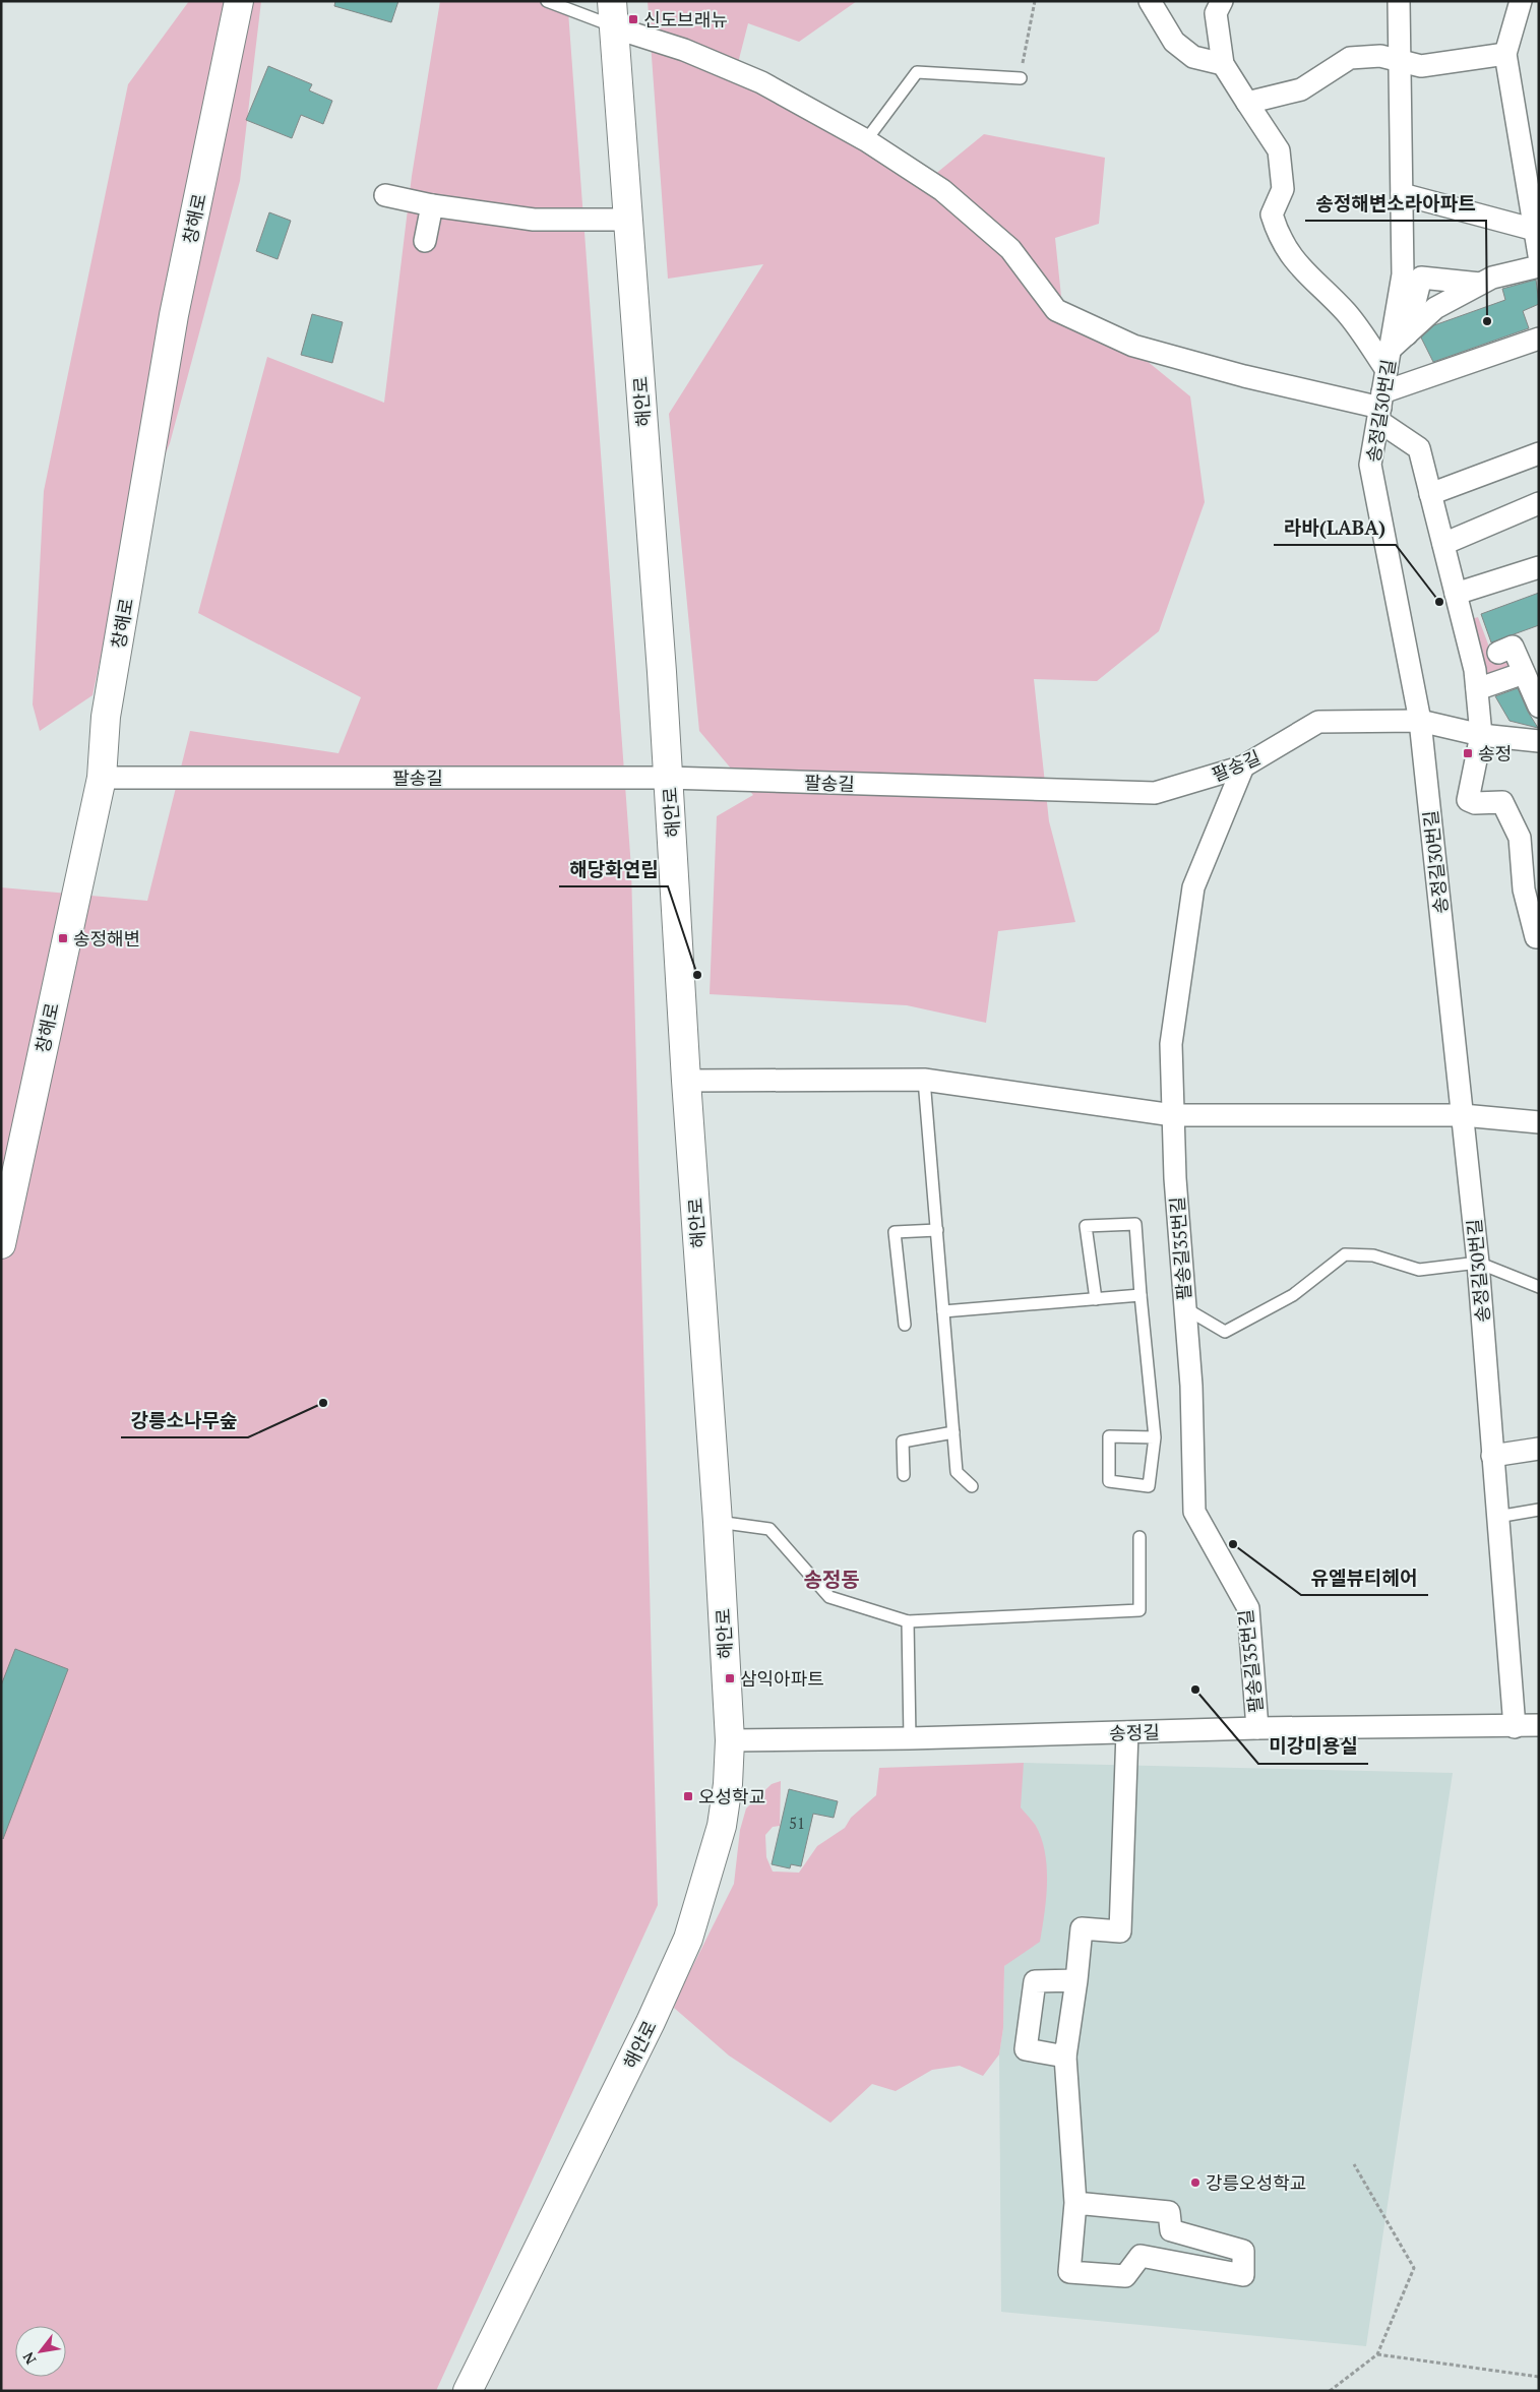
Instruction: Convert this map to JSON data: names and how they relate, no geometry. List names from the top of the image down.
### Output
{
  "streets": {
    "street": [
      "창해로",
      "해안로",
      "송정길30번길",
      "팔송길",
      "팔송길35번길",
      "송정길"
    ]
  },
  "crossings": [
    ["창해로", "팔송길"],
    ["해안로", "팔송길"],
    ["해안로", "송정길"],
    ["송정길30번길", "팔송길"],
    ["송정길30번길", "송정길"],
    ["팔송길", "팔송길35번길"],
    ["팔송길35번길", "송정길"]
  ],
  "districts": ["송정동"],
  "places": {
    "transit": [
      "신도브래뉴",
      "송정",
      "송정해변",
      "삼익아파트",
      "오성학교"
    ],
    "other": [
      "송정해변소라아파트",
      "라바(LABA)",
      "해당화연립",
      "강릉소나무숲",
      "유엘뷰티헤어",
      "미강미용실",
      "강릉오성학교"
    ]
  },
  "house_numbers": ["51"],
  "north": "bottom left"
}
